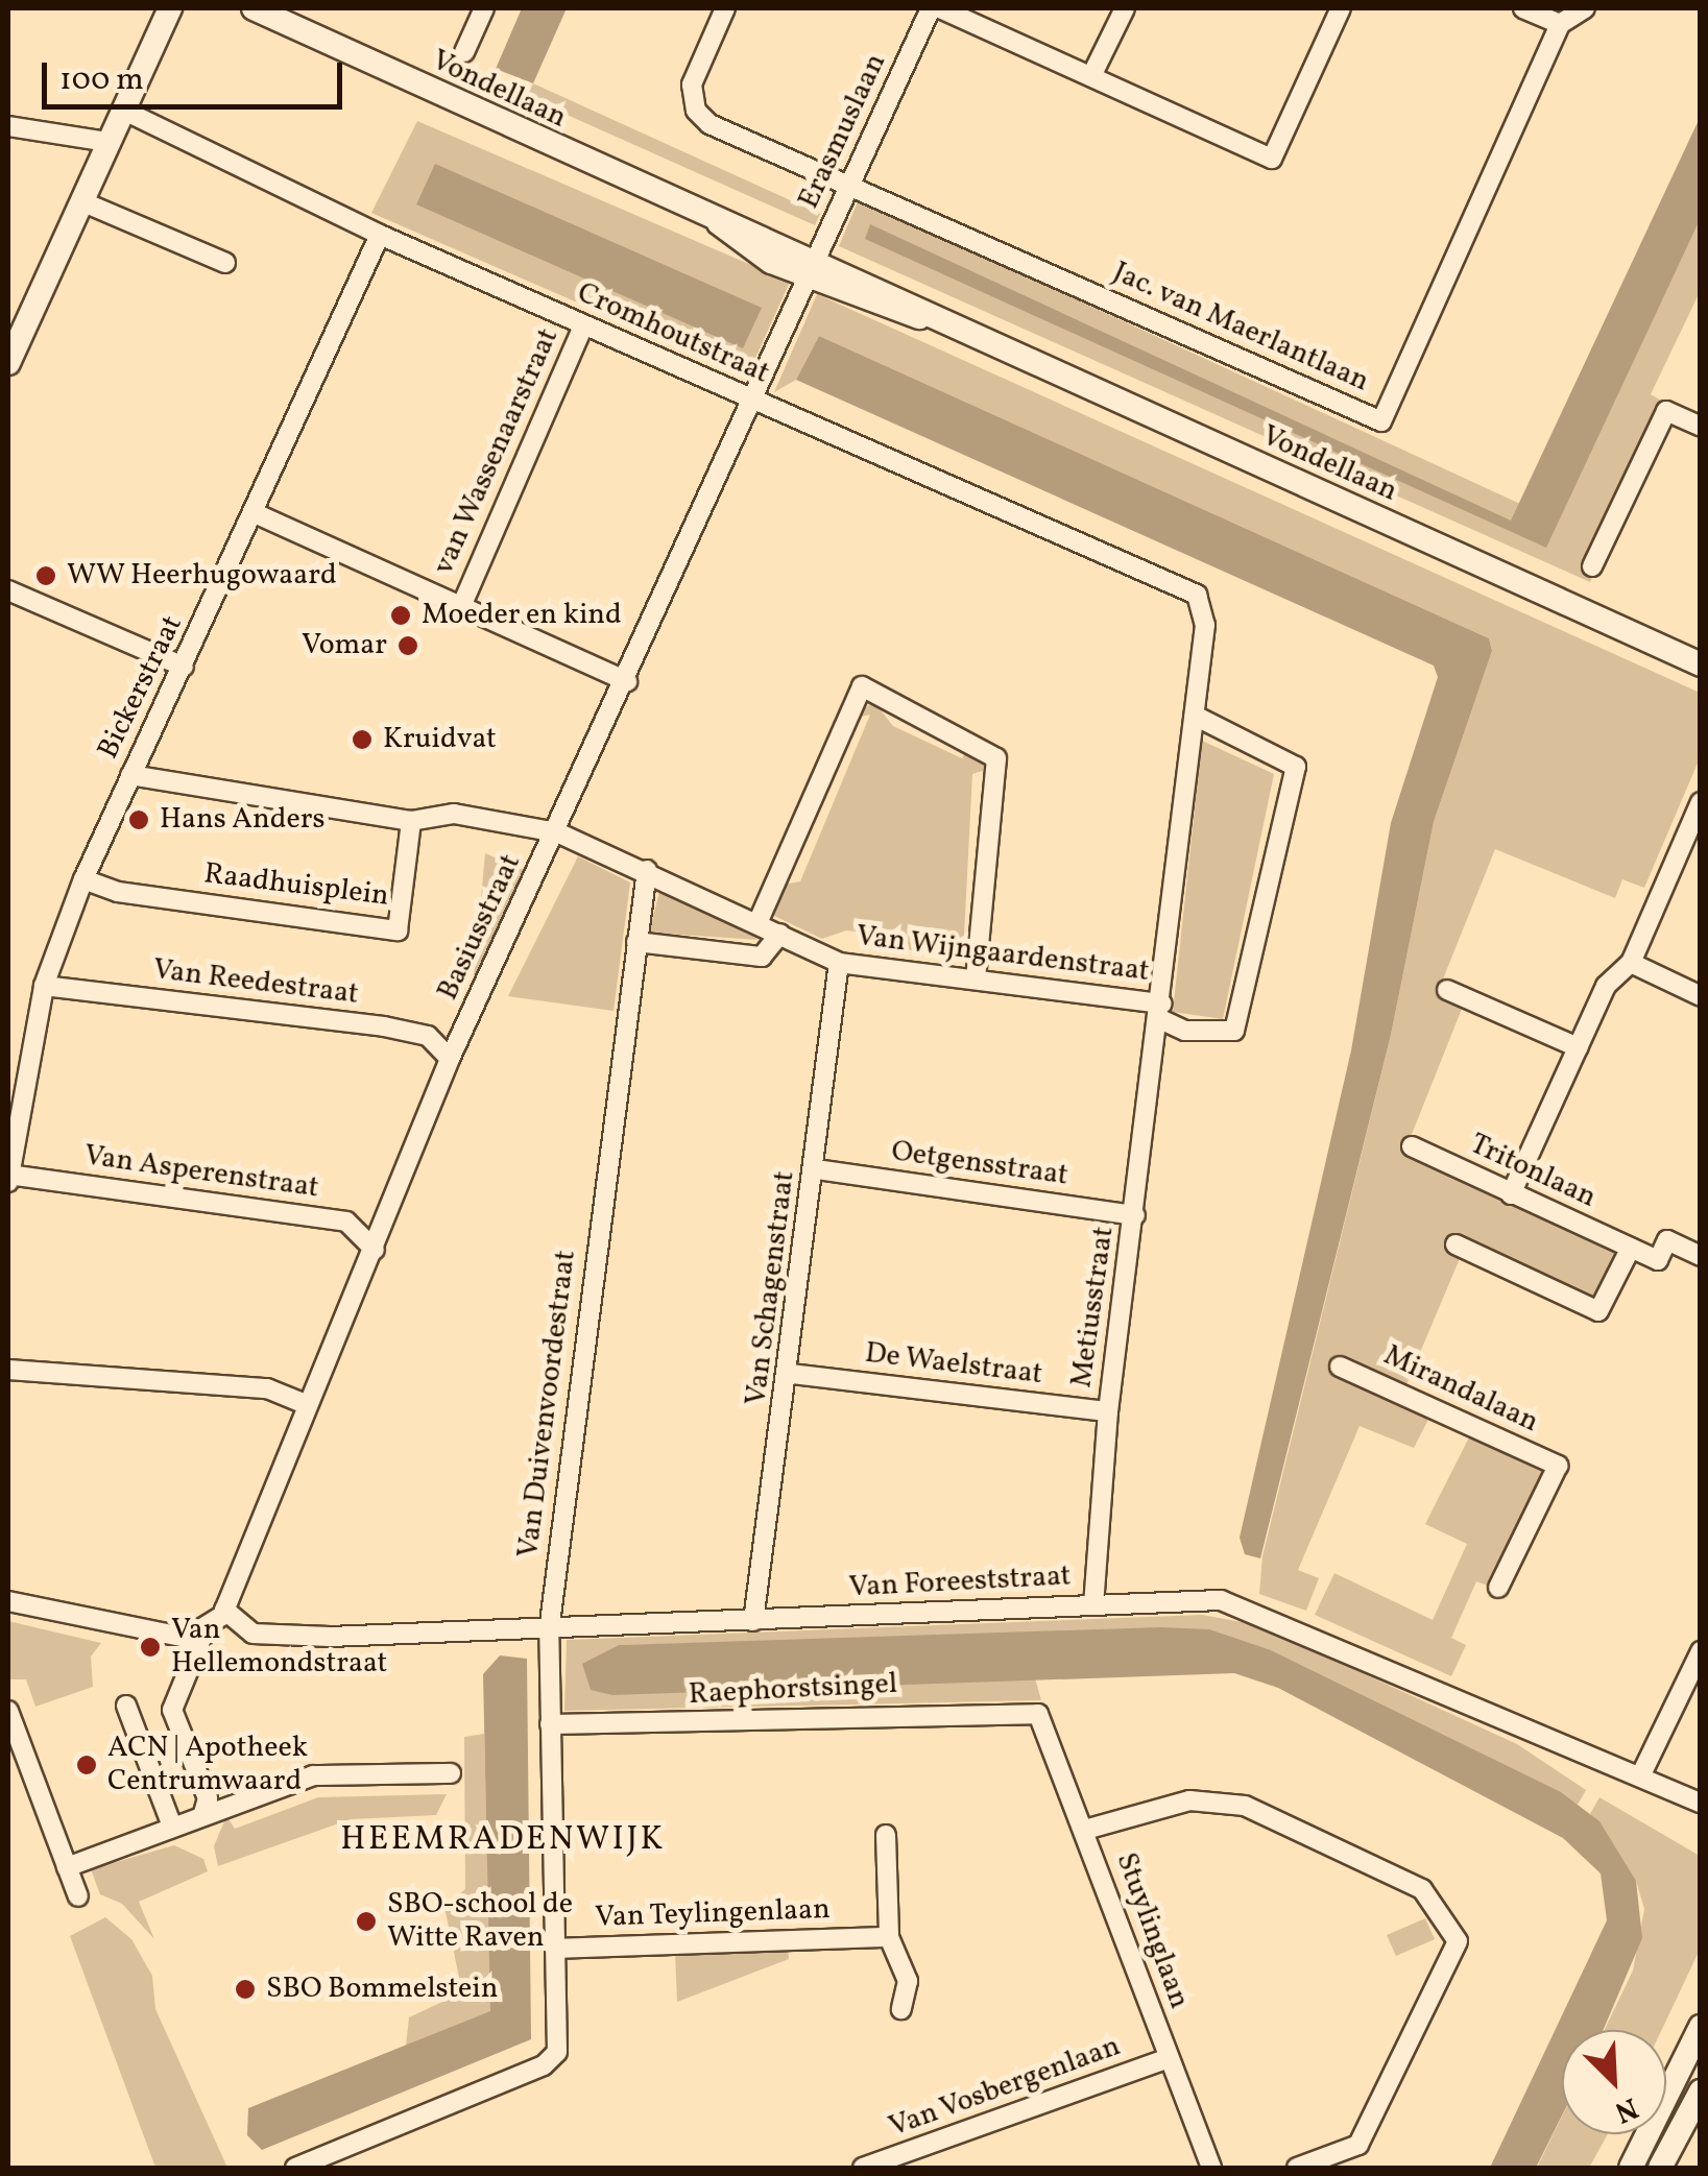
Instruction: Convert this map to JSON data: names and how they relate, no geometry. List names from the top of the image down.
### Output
{
  "streets": {
    "street": [
      "Vondellaan",
      "Erasmuslaan",
      "Jac. van Maerlantlaan",
      "Cromhoutstraat",
      "van Wassenaarstraat",
      "Bickerstraat",
      "Raadhuisplein",
      "Basiusstraat",
      "Van Wijngaardenstraat",
      "Van Reedestraat",
      "Oetgensstraat",
      "Tritonlaan",
      "Van Asperenstraat",
      "Van Schagenstraat",
      "Metiusstraat",
      "De Waelstraat",
      "Mirandalaan",
      "Van Duivenvoordestraat",
      "Van Foreeststraat",
      "Raephorstsingel",
      "Van Teylingenlaan",
      "Stuylinglaan",
      "Van Vosbergenlaan"
    ]
  },
  "crossings": [
    ["Vondellaan", "Erasmuslaan"],
    ["Vondellaan", "Basiusstraat"],
    ["Erasmuslaan", "Jac. van Maerlantlaan"],
    ["Erasmuslaan", "Basiusstraat"],
    ["Cromhoutstraat", "van Wassenaarstraat"],
    ["Cromhoutstraat", "Bickerstraat"],
    ["Cromhoutstraat", "Basiusstraat"],
    ["Cromhoutstraat", "Metiusstraat"],
    ["Bickerstraat", "Raadhuisplein"],
    ["Bickerstraat", "Van Reedestraat"],
    ["Bickerstraat", "Van Asperenstraat"],
    ["Basiusstraat", "Van Wijngaardenstraat"],
    ["Basiusstraat", "Van Reedestraat"],
    ["Basiusstraat", "Van Asperenstraat"],
    ["Basiusstraat", "Van Foreeststraat"],
    ["Van Wijngaardenstraat", "Van Schagenstraat"],
    ["Van Wijngaardenstraat", "Metiusstraat"],
    ["Van Wijngaardenstraat", "Van Duivenvoordestraat"],
    ["Oetgensstraat", "Van Schagenstraat"],
    ["Oetgensstraat", "Metiusstraat"],
    ["Van Schagenstraat", "De Waelstraat"],
    ["Van Schagenstraat", "Van Foreeststraat"],
    ["Metiusstraat", "De Waelstraat"],
    ["Metiusstraat", "Van Foreeststraat"],
    ["Van Duivenvoordestraat", "Van Foreeststraat"],
    ["Van Duivenvoordestraat", "Raephorstsingel"],
    ["Van Duivenvoordestraat", "Van Teylingenlaan"],
    ["Raephorstsingel", "Stuylinglaan"],
    ["Stuylinglaan", "Van Vosbergenlaan"]
  ],
  "districts": ["HEEMRADENWIJK"],
  "places": [
    "WW Heerhugowaard",
    "Moeder en kind",
    "Vomar",
    "Kruidvat",
    "Hans Anders",
    "Van Hellemondstraat",
    "ACN | Apotheek Centrumwaard",
    "SBO-school de Witte Raven",
    "SBO Bommelstein"
  ],
  "scale_bar": "100 m",
  "north": "bottom right"
}
